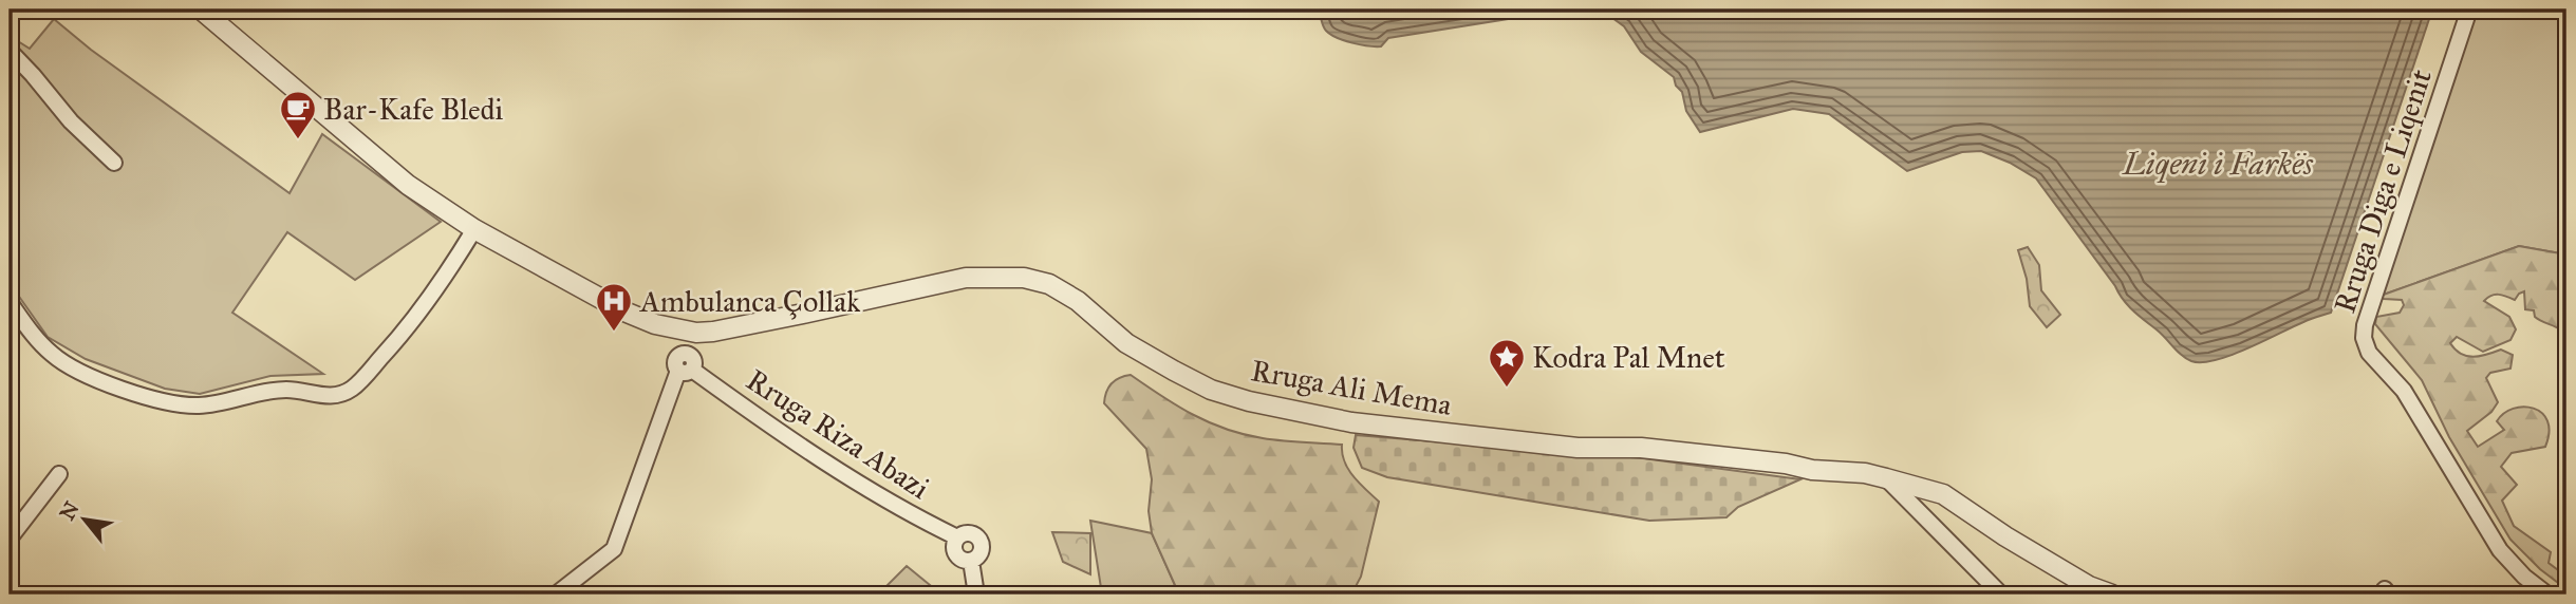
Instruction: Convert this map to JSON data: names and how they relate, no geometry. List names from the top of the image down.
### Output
{
  "streets": {
    "street": ["Rruga Diga e Liqenit", "Rruga Ali Mema", "Rruga Riza Abazi"]
  },
  "water": ["Liqeni i Farkës"],
  "places": {
    "cafe": ["Bar-Kafe Bledi"],
    "hospital": ["Ambulanca Çollak"],
    "place": ["Kodra Pal Mnet"]
  },
  "north": "top left"
}
